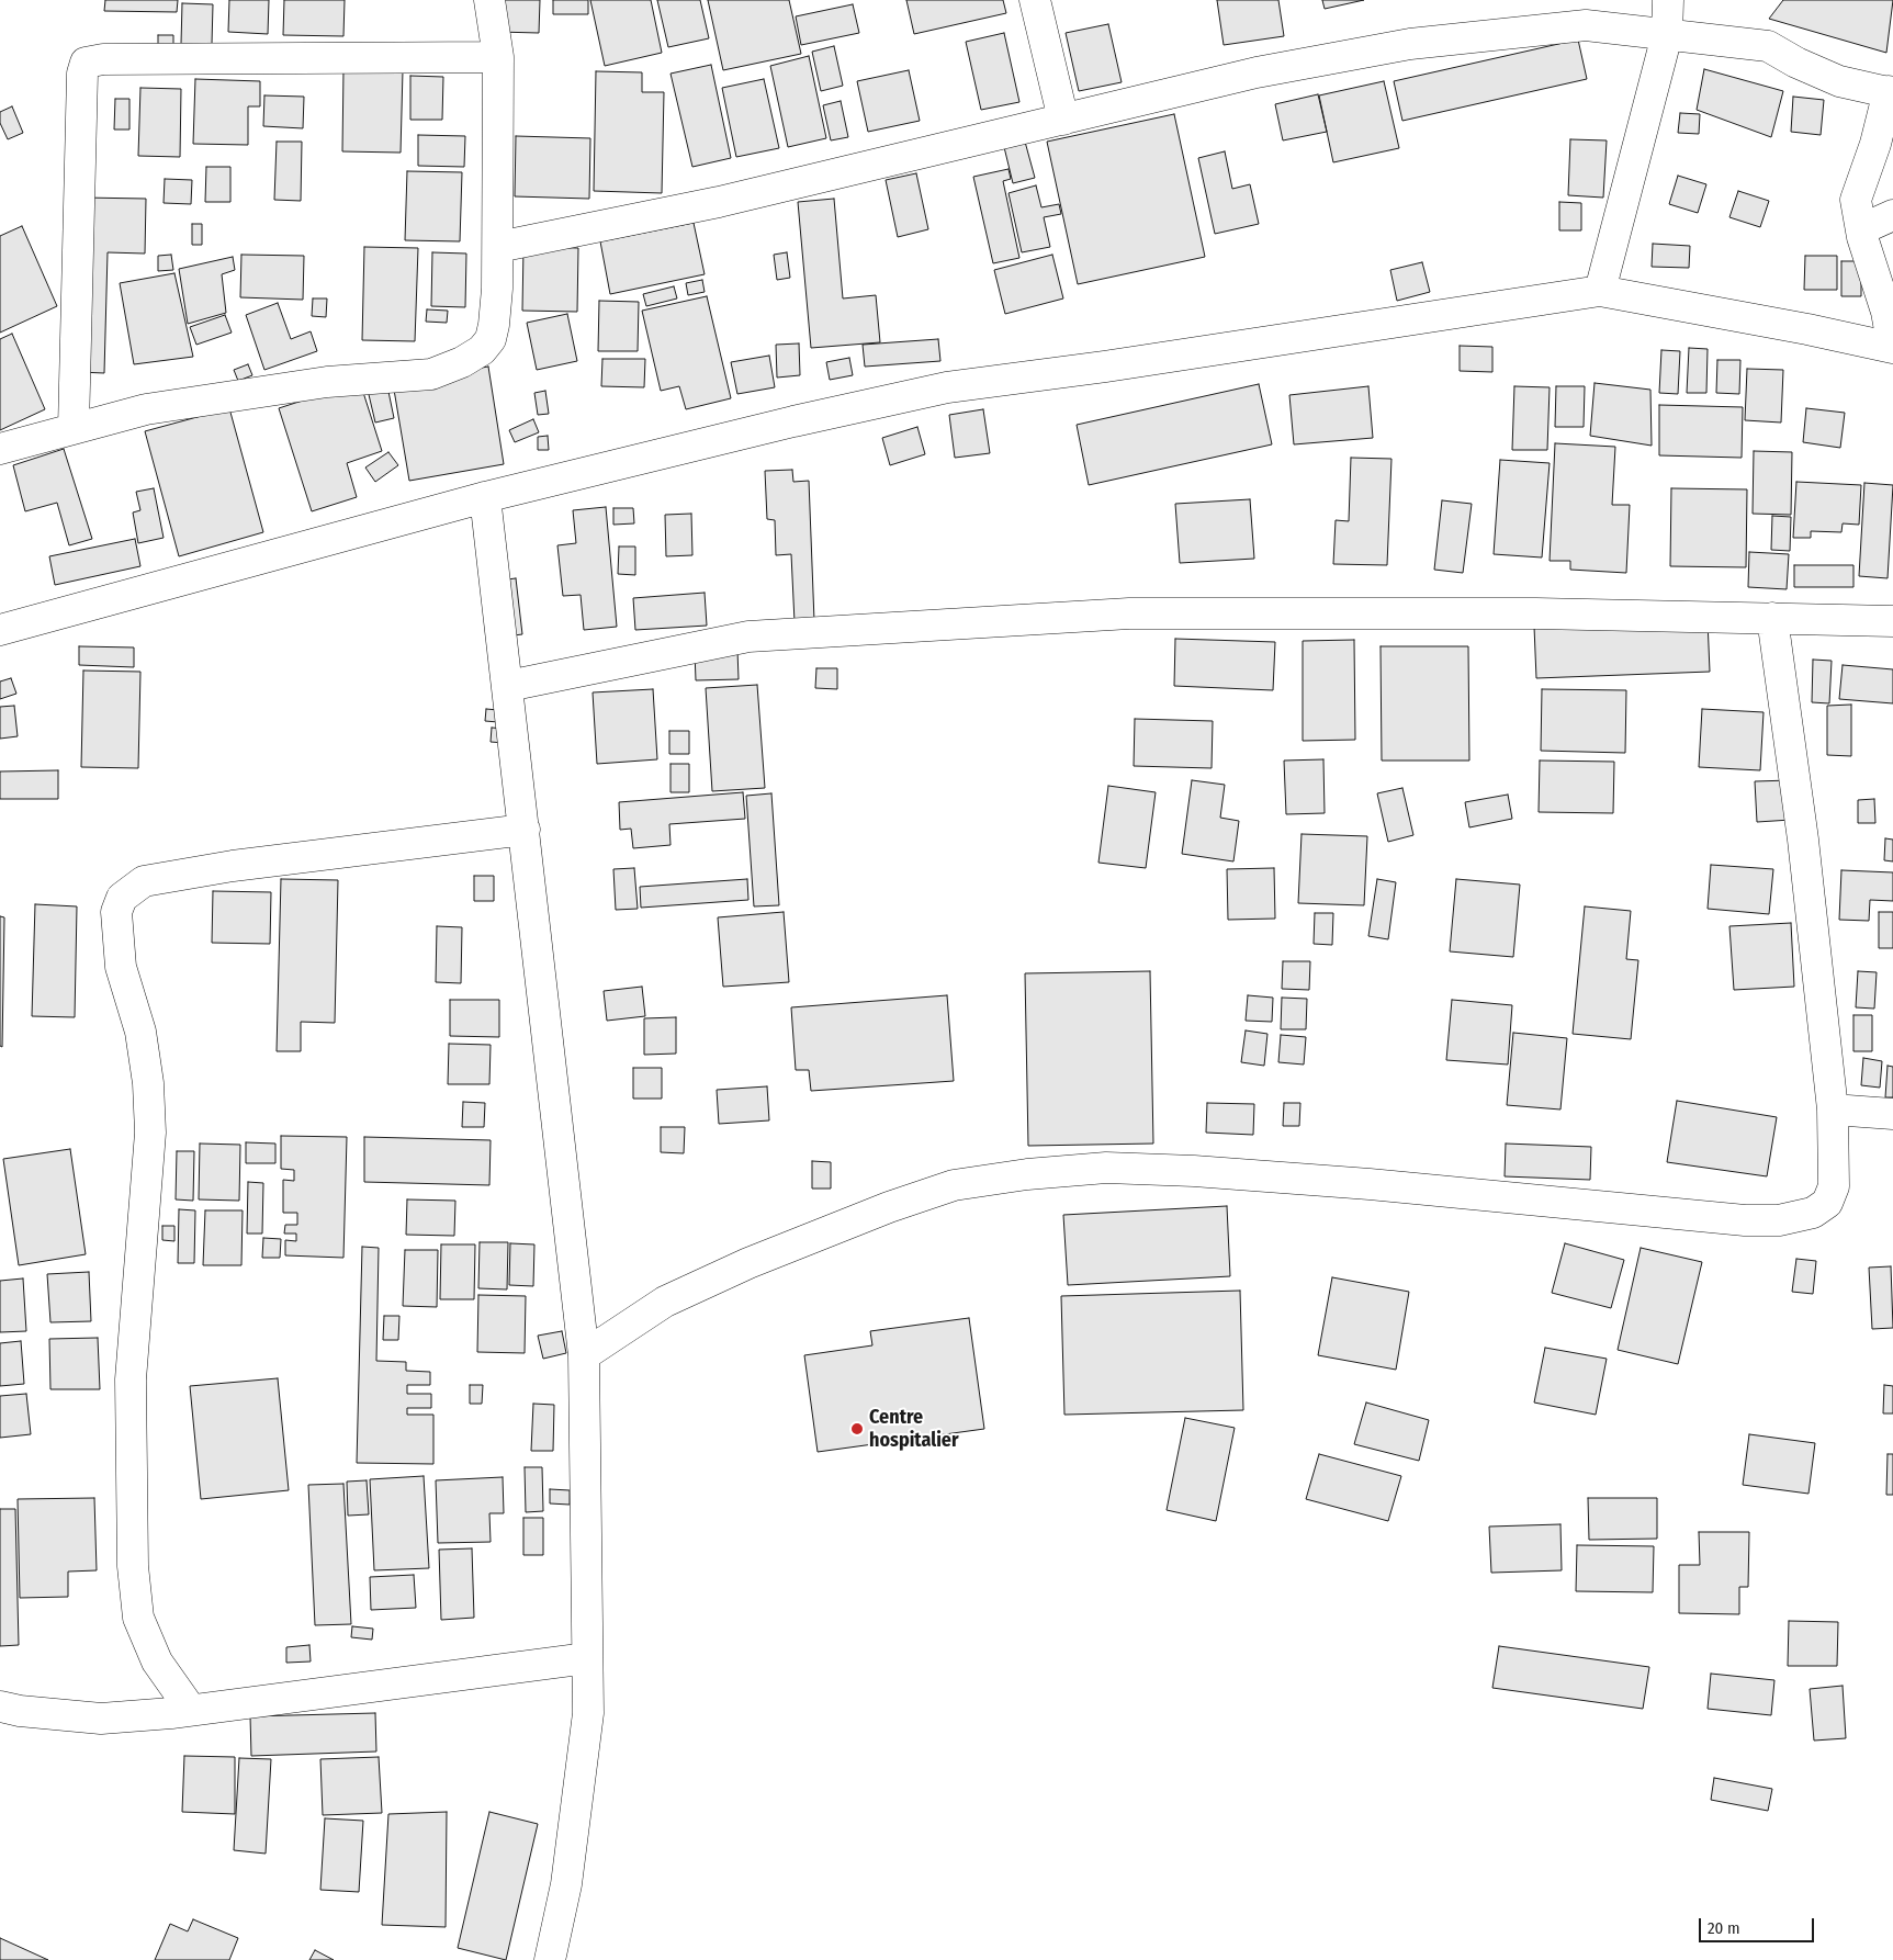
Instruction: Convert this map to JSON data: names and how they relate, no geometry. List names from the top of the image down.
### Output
{
  "places": ["Centre hospitalier"],
  "scale_bar": "20 m"
}
